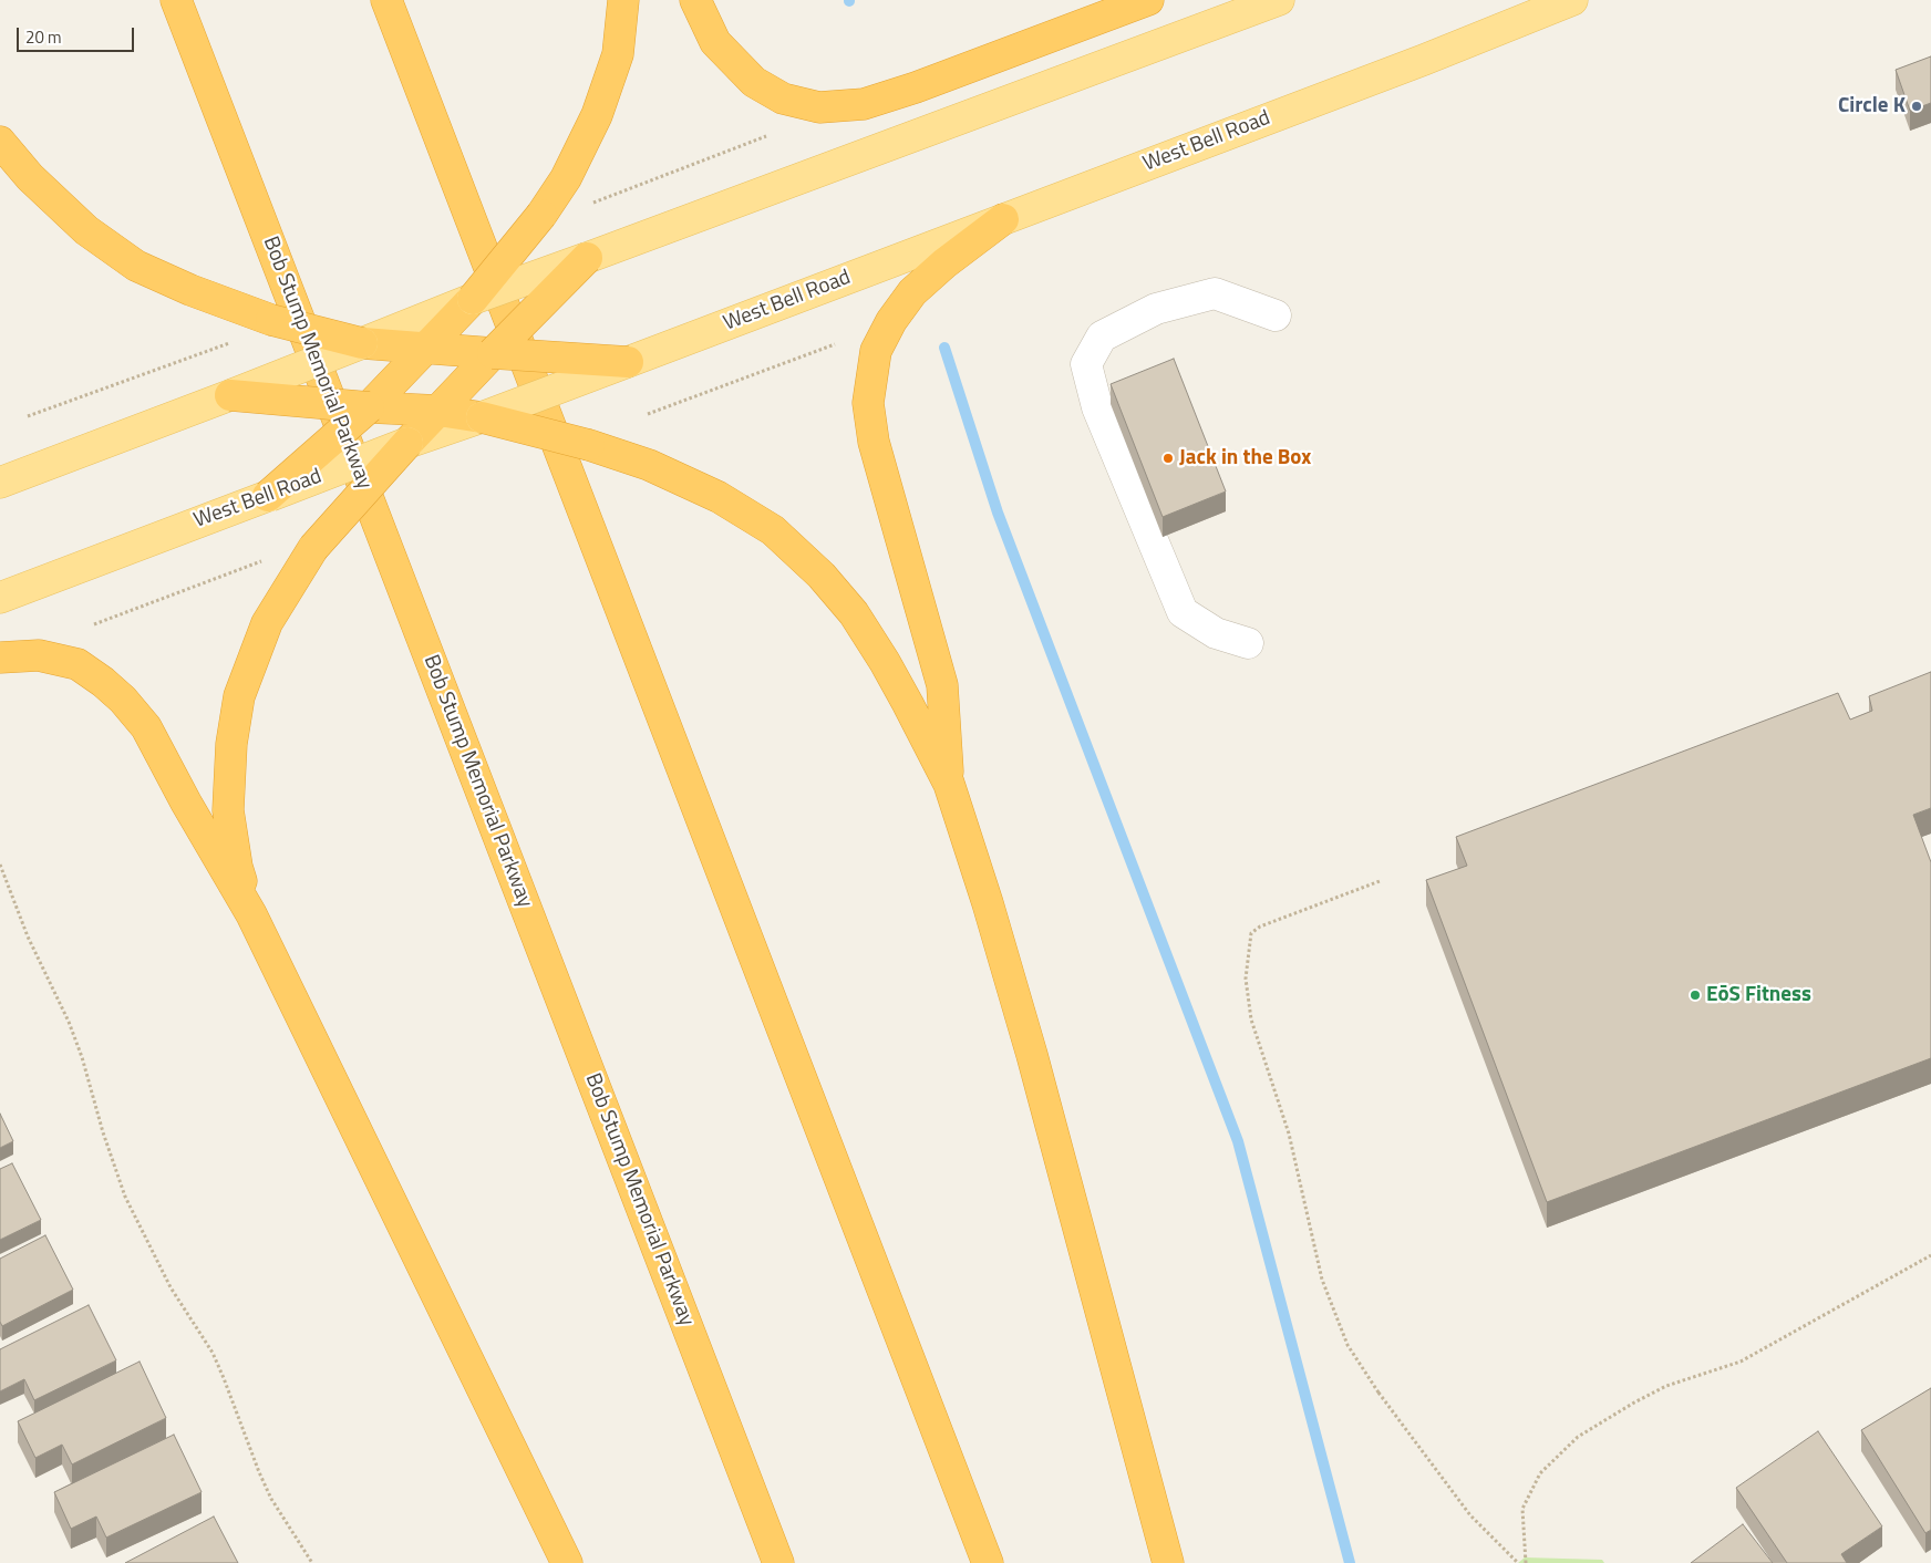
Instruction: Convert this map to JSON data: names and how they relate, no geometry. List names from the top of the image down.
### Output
{
  "streets": {
    "highway": ["Bob Stump Memorial Parkway"],
    "main road": ["West Bell Road"]
  },
  "places": ["Circle K", "Jack in the Box", "EōS Fitness"],
  "scale_bar": "20 m"
}
